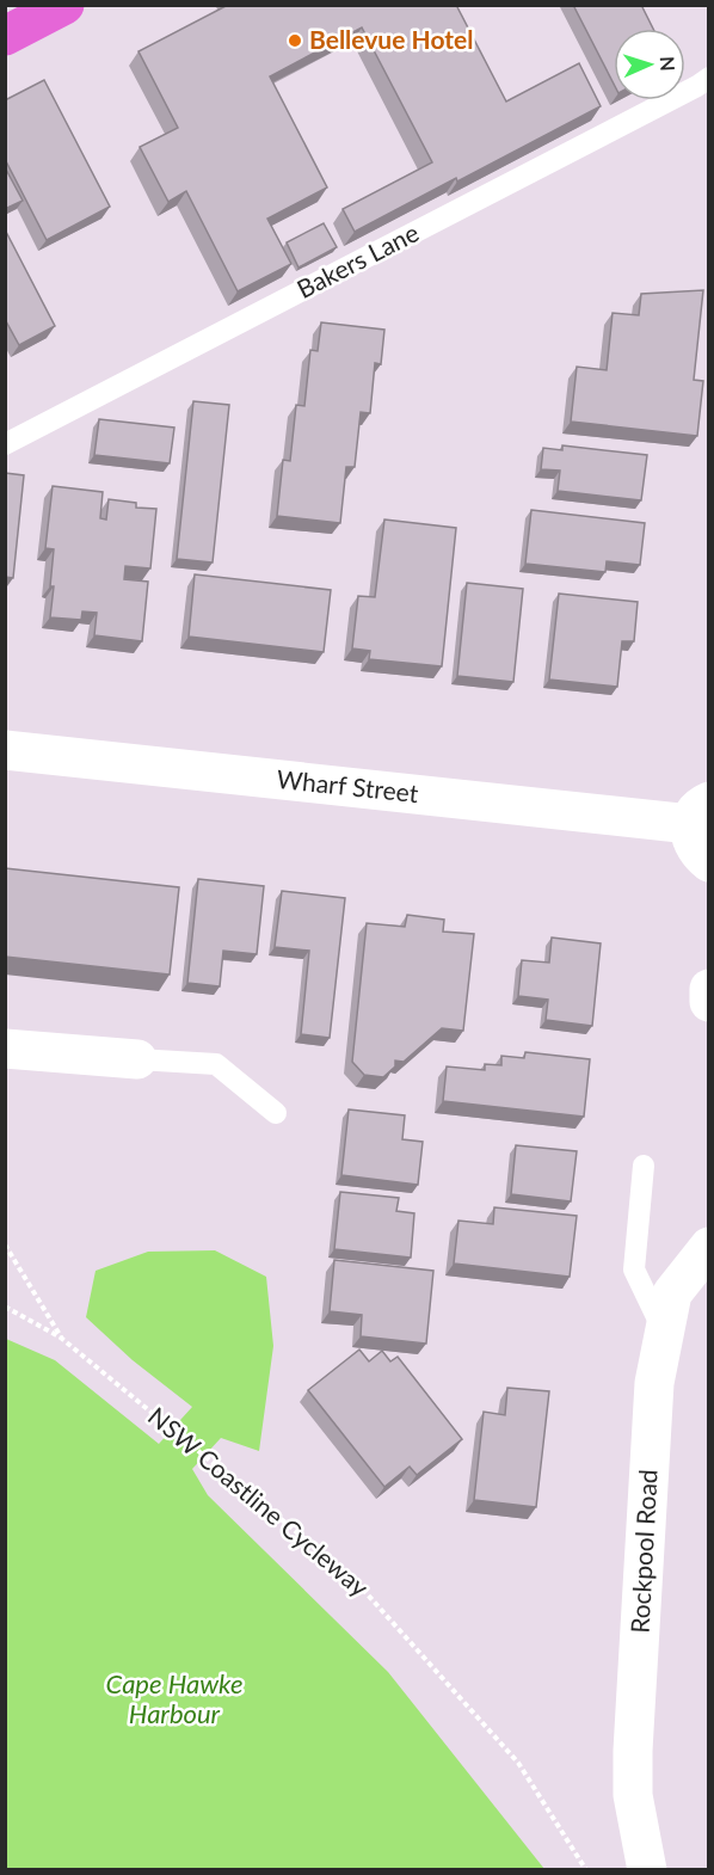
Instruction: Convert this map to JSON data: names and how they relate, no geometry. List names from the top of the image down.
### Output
{
  "streets": {
    "street": ["Wharf Street", "Rockpool Road"],
    "lane": ["Bakers Lane"],
    "path": ["NSW Coastline Cycleway"]
  },
  "water": ["Cape Hawke Harbour"],
  "places": ["Bellevue Hotel"],
  "north": "right"
}
